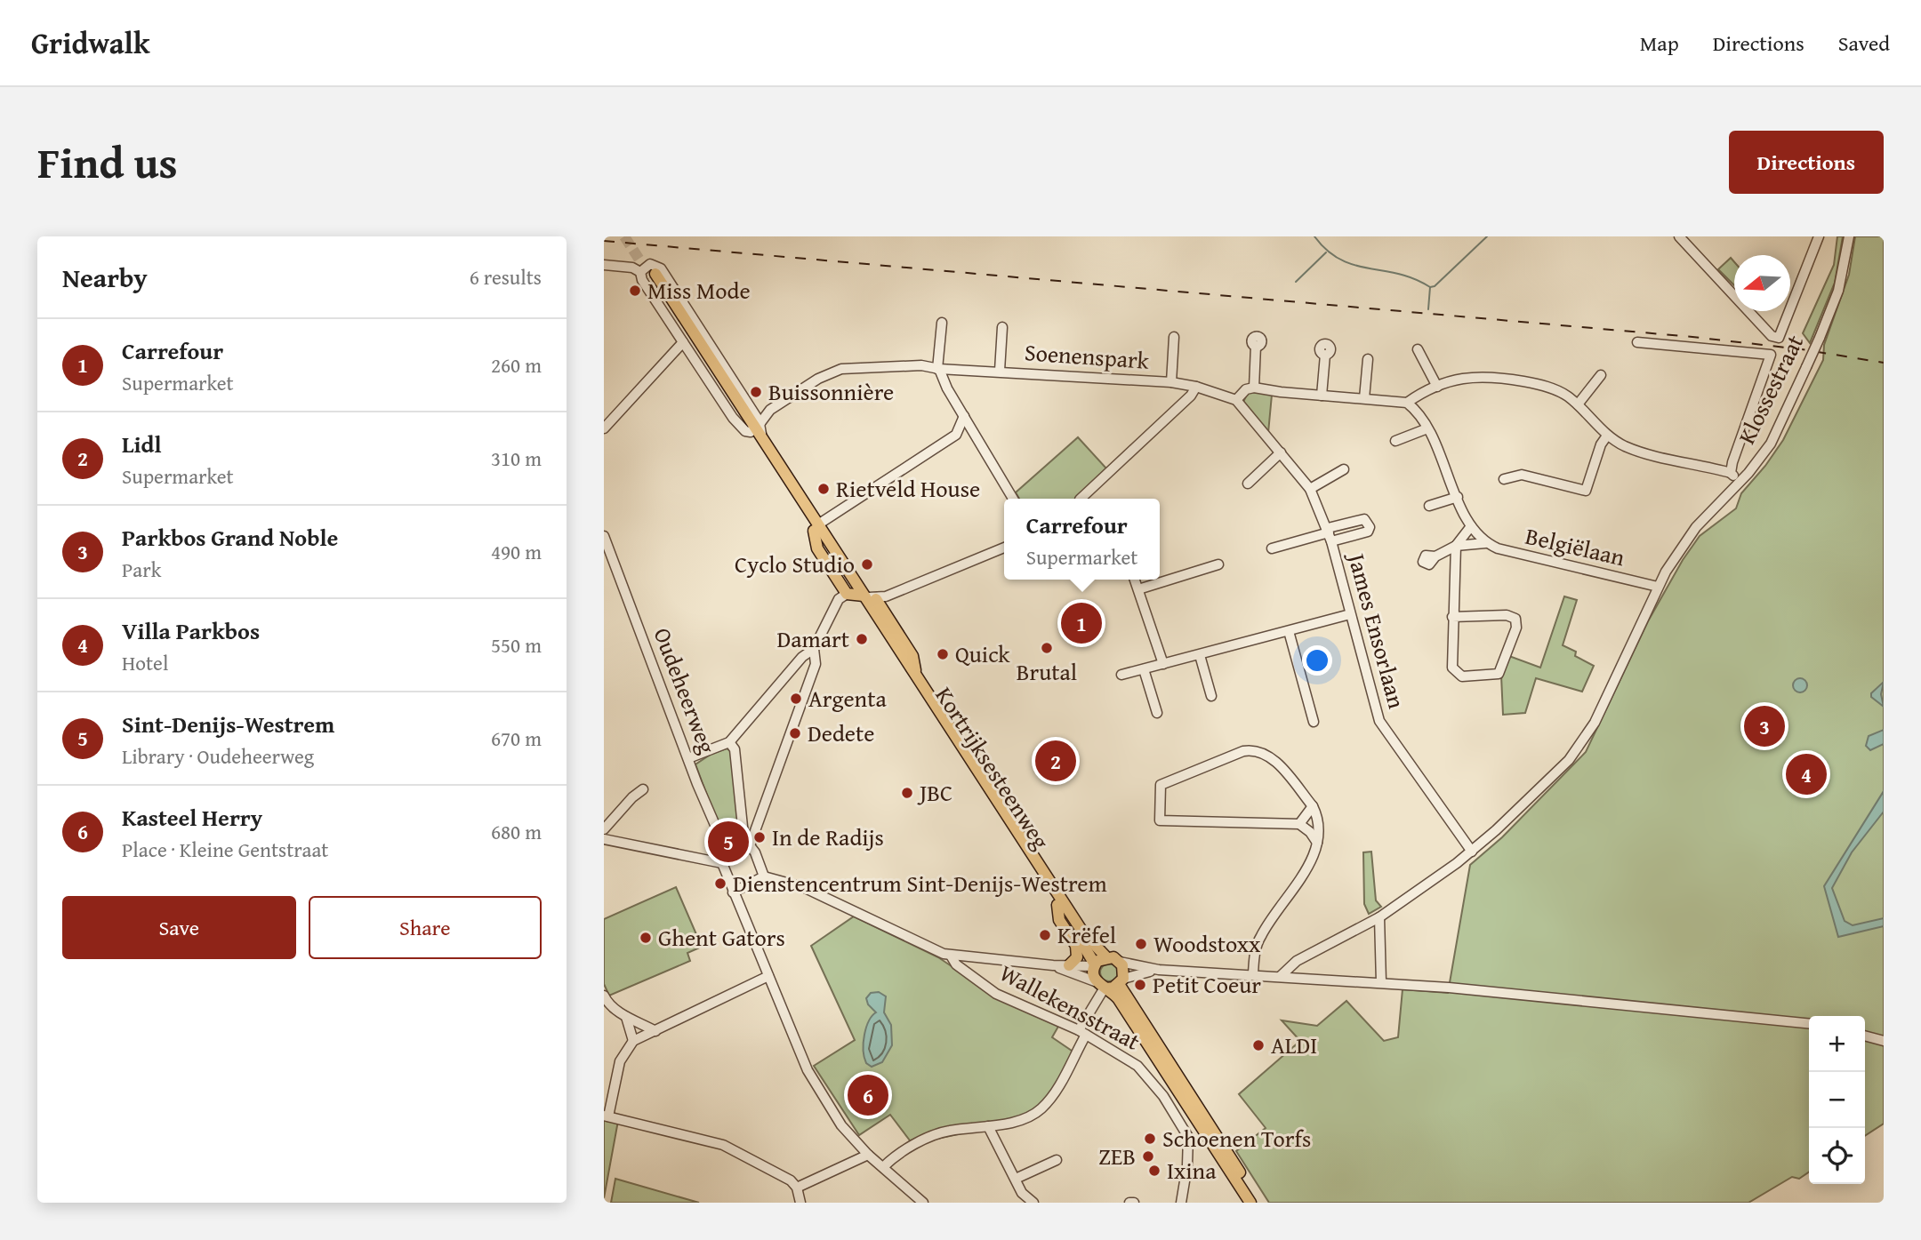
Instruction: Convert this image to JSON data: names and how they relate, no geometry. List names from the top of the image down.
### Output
{
  "streets": {
    "main road": ["Kortrijksesteenweg"],
    "street": [
      "Soenenspark",
      "Klossestraat",
      "Belgiëlaan",
      "James Ensorlaan",
      "Oudeheerweg",
      "Wallekensstraat"
    ]
  },
  "crossings": [
    ["Klossestraat", "Belgiëlaan"],
    ["Klossestraat", "James Ensorlaan"]
  ],
  "places": [
    "Miss Mode",
    "Buissonnière",
    "Rietveld House",
    "Cyclo Studio",
    "Damart",
    "Brutal",
    "Quick",
    "Argenta",
    "Dedete",
    "JBC",
    "In de Radijs",
    "Dienstencentrum Sint-Denijs-Westrem",
    "Krëfel",
    "Ghent Gators",
    "Woodstoxx",
    "Petit Coeur",
    "ALDI",
    "Schoenen Torfs",
    "ZEB",
    "Ixina"
  ],
  "north": "left",
  "page": {
    "header": "Gridwalk",
    "nav": ["Map", "Directions", "Saved"],
    "title": "Find us",
    "buttons": [
      "Directions",
      ["Save", "Share"]
    ],
    "heading": ["Nearby", "6 results"],
    "list": [
      {
        "mark": "1",
        "name": "Carrefour",
        "note": "Supermarket",
        "value": "260 m"
      },
      {
        "mark": "2",
        "name": "Lidl",
        "note": "Supermarket",
        "value": "310 m"
      },
      {
        "mark": "3",
        "name": "Parkbos Grand Noble",
        "note": "Park",
        "value": "490 m"
      },
      {
        "mark": "4",
        "name": "Villa Parkbos",
        "note": "Hotel",
        "value": "550 m"
      },
      {
        "mark": "5",
        "name": "Sint-Denijs-Westrem",
        "note": "Library · Oudeheerweg",
        "value": "670 m"
      },
      {
        "mark": "6",
        "name": "Kasteel Herry",
        "note": "Place · Kleine Gentstraat",
        "value": "680 m"
      }
    ],
    "popup": ["Carrefour", "Supermarket"],
    "pins": [
      "1",
      "3",
      "2",
      "4",
      "5",
      "6"
    ],
    "map_buttons": ["+", "−"]
  }
}
